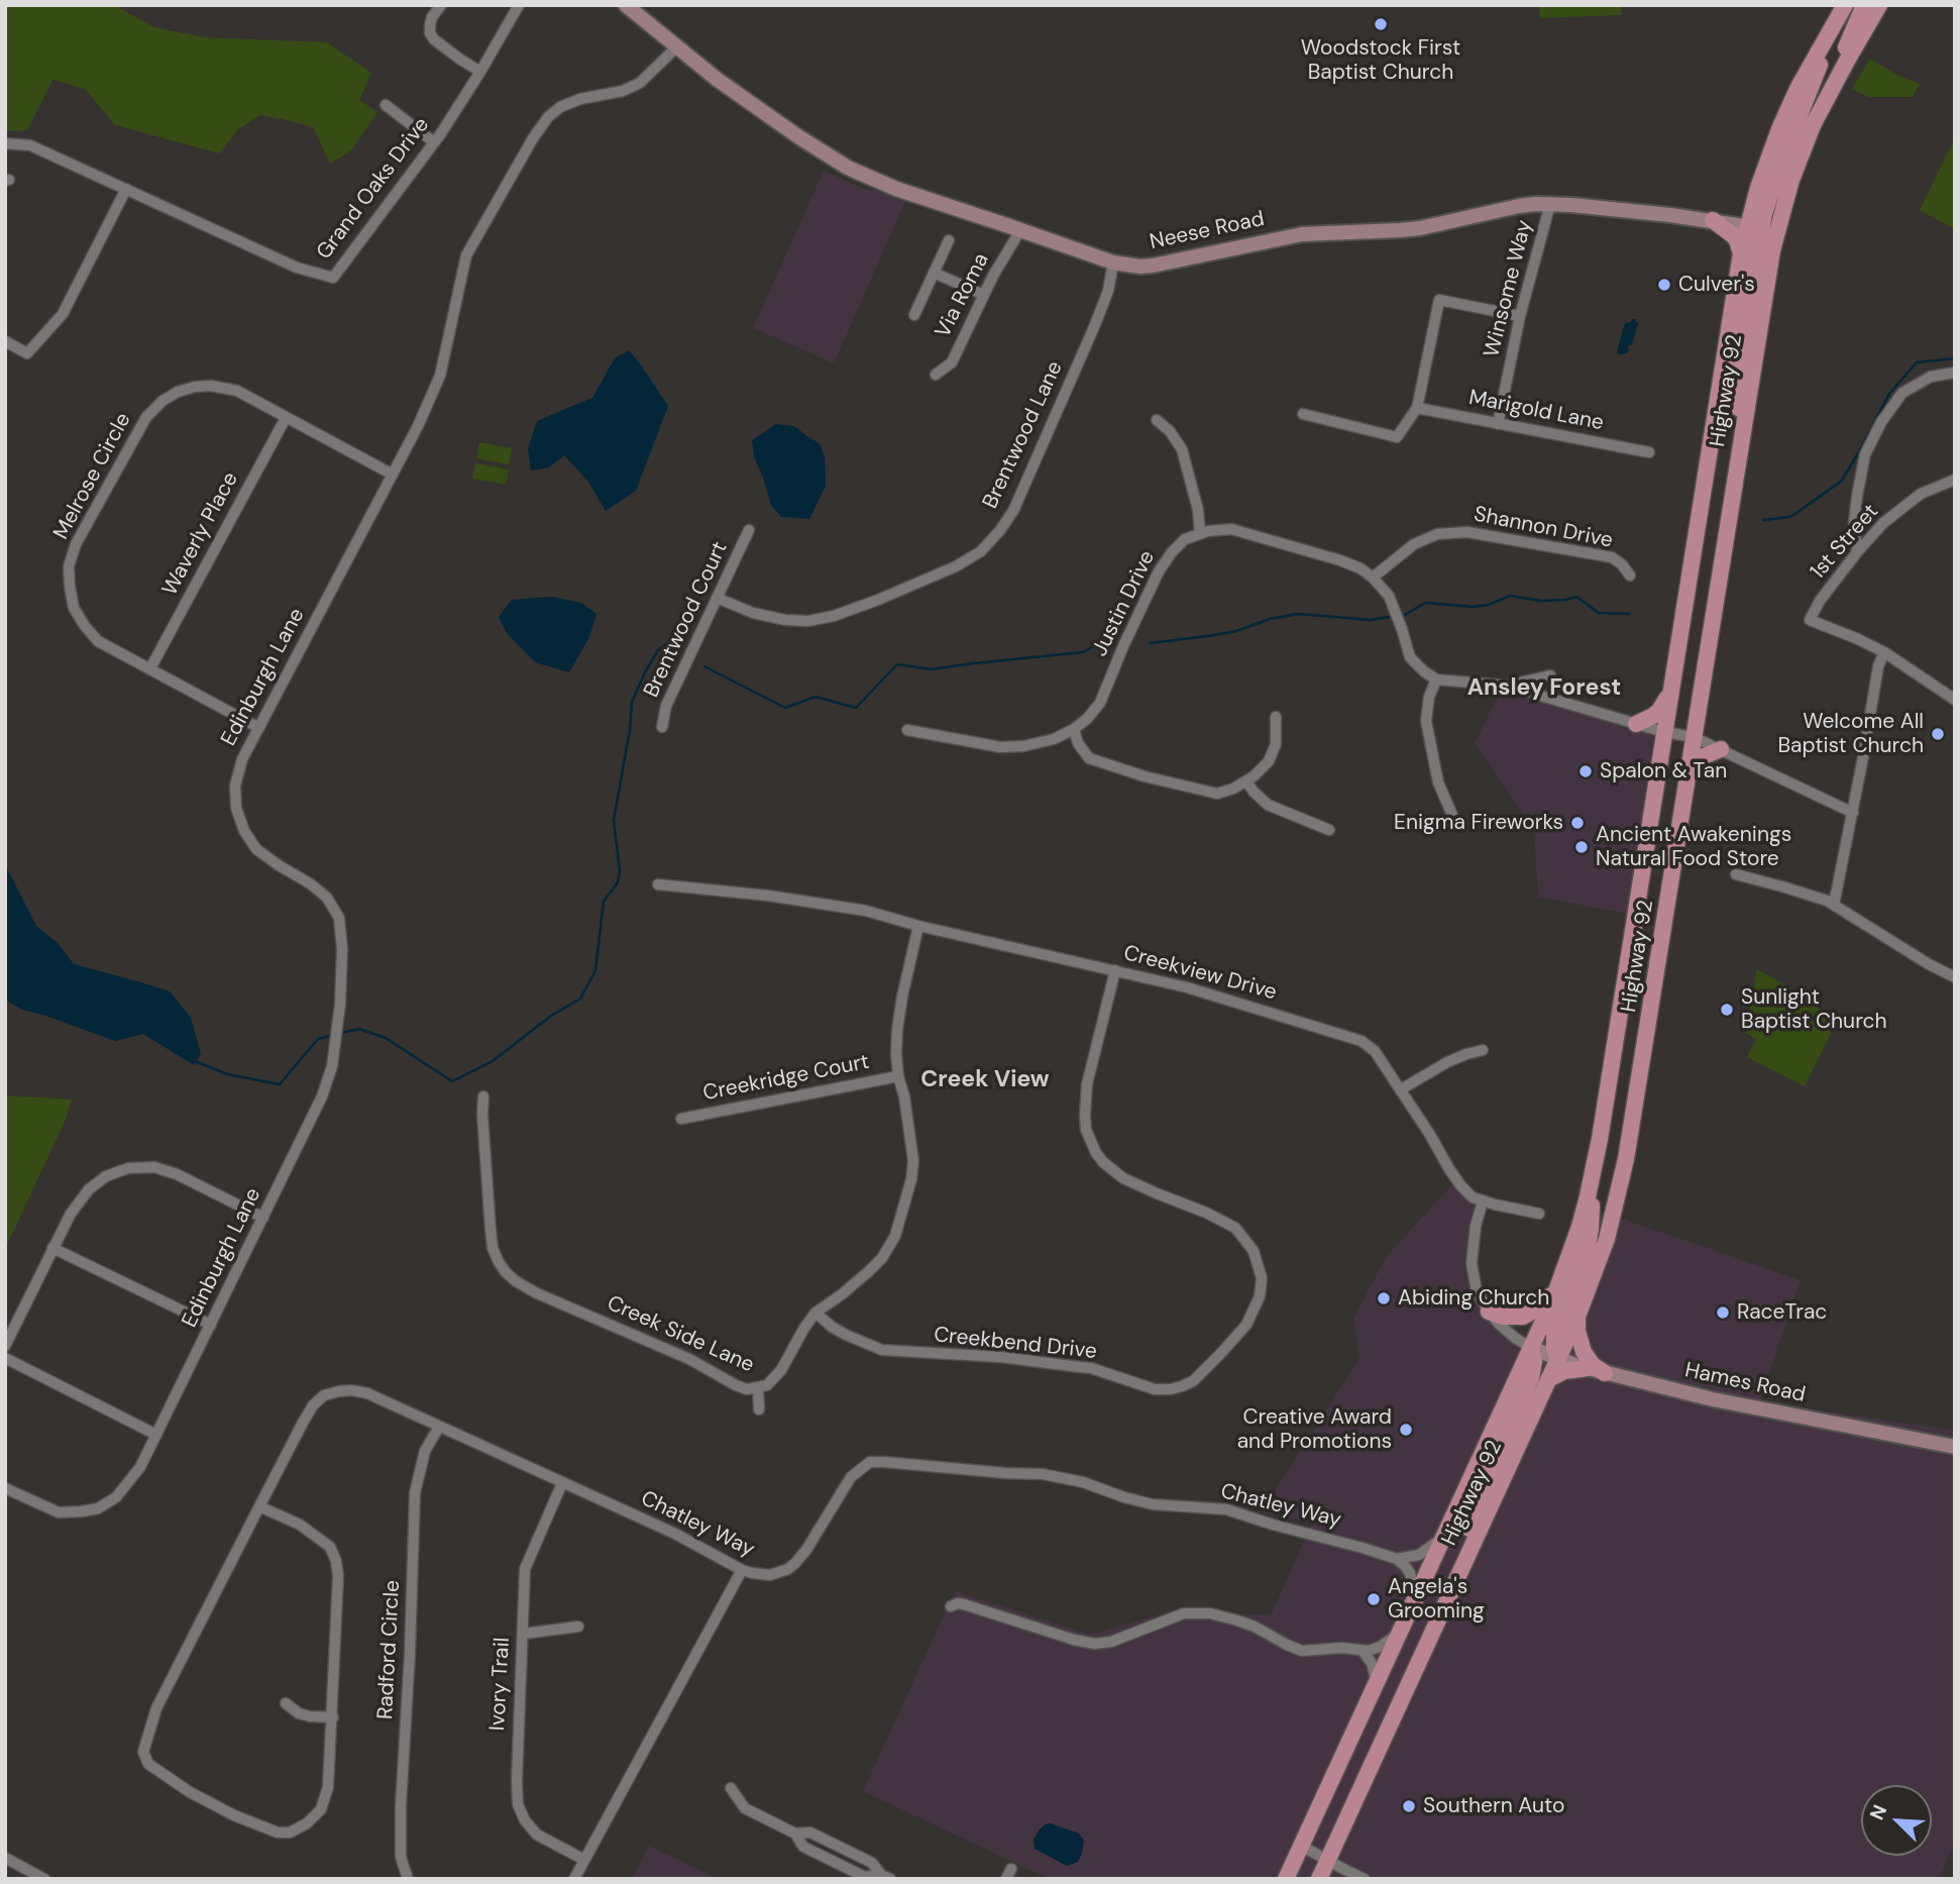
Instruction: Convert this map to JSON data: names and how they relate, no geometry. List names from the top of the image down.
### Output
{
  "streets": {
    "main road": ["Highway 92"],
    "street": [
      "Grand Oaks Drive",
      "Neese Road",
      "Winsome Way",
      "Via Roma",
      "Marigold Lane",
      "Brentwood Lane",
      "Melrose Circle",
      "Shannon Drive",
      "Waverly Place",
      "1st Street",
      "Justin Drive",
      "Brentwood Court",
      "Edinburgh Lane",
      "Creekview Drive",
      "Creekridge Court",
      "Creek Side Lane",
      "Creekbend Drive",
      "Hames Road",
      "Chatley Way",
      "Radford Circle",
      "Ivory Trail"
    ]
  },
  "crossings": [
    ["Neese Road", "Winsome Way"],
    ["Neese Road", "Via Roma"],
    ["Neese Road", "Highway 92"],
    ["Neese Road", "Brentwood Lane"],
    ["Neese Road", "Edinburgh Lane"],
    ["Winsome Way", "Marigold Lane"],
    ["Highway 92", "Hames Road"],
    ["Brentwood Lane", "Brentwood Court"],
    ["Melrose Circle", "Waverly Place"],
    ["Melrose Circle", "Edinburgh Lane"],
    ["Shannon Drive", "Justin Drive"],
    ["Creekview Drive", "Creek Side Lane"],
    ["Creekview Drive", "Creekbend Drive"],
    ["Creekridge Court", "Creek Side Lane"],
    ["Creek Side Lane", "Creekbend Drive"],
    ["Chatley Way", "Radford Circle"],
    ["Chatley Way", "Ivory Trail"]
  ],
  "districts": ["Ansley Forest", "Creek View"],
  "places": [
    "Woodstock First Baptist Church",
    "Culver's",
    "Welcome All Baptist Church",
    "Spalon & Tan",
    "Enigma Fireworks",
    "Ancient Awakenings Natural Food Store",
    "Sunlight Baptist Church",
    "Abiding Church",
    "RaceTrac",
    "Creative Award and Promotions",
    "Angela's Grooming",
    "Southern Auto"
  ],
  "north": "top left"
}
